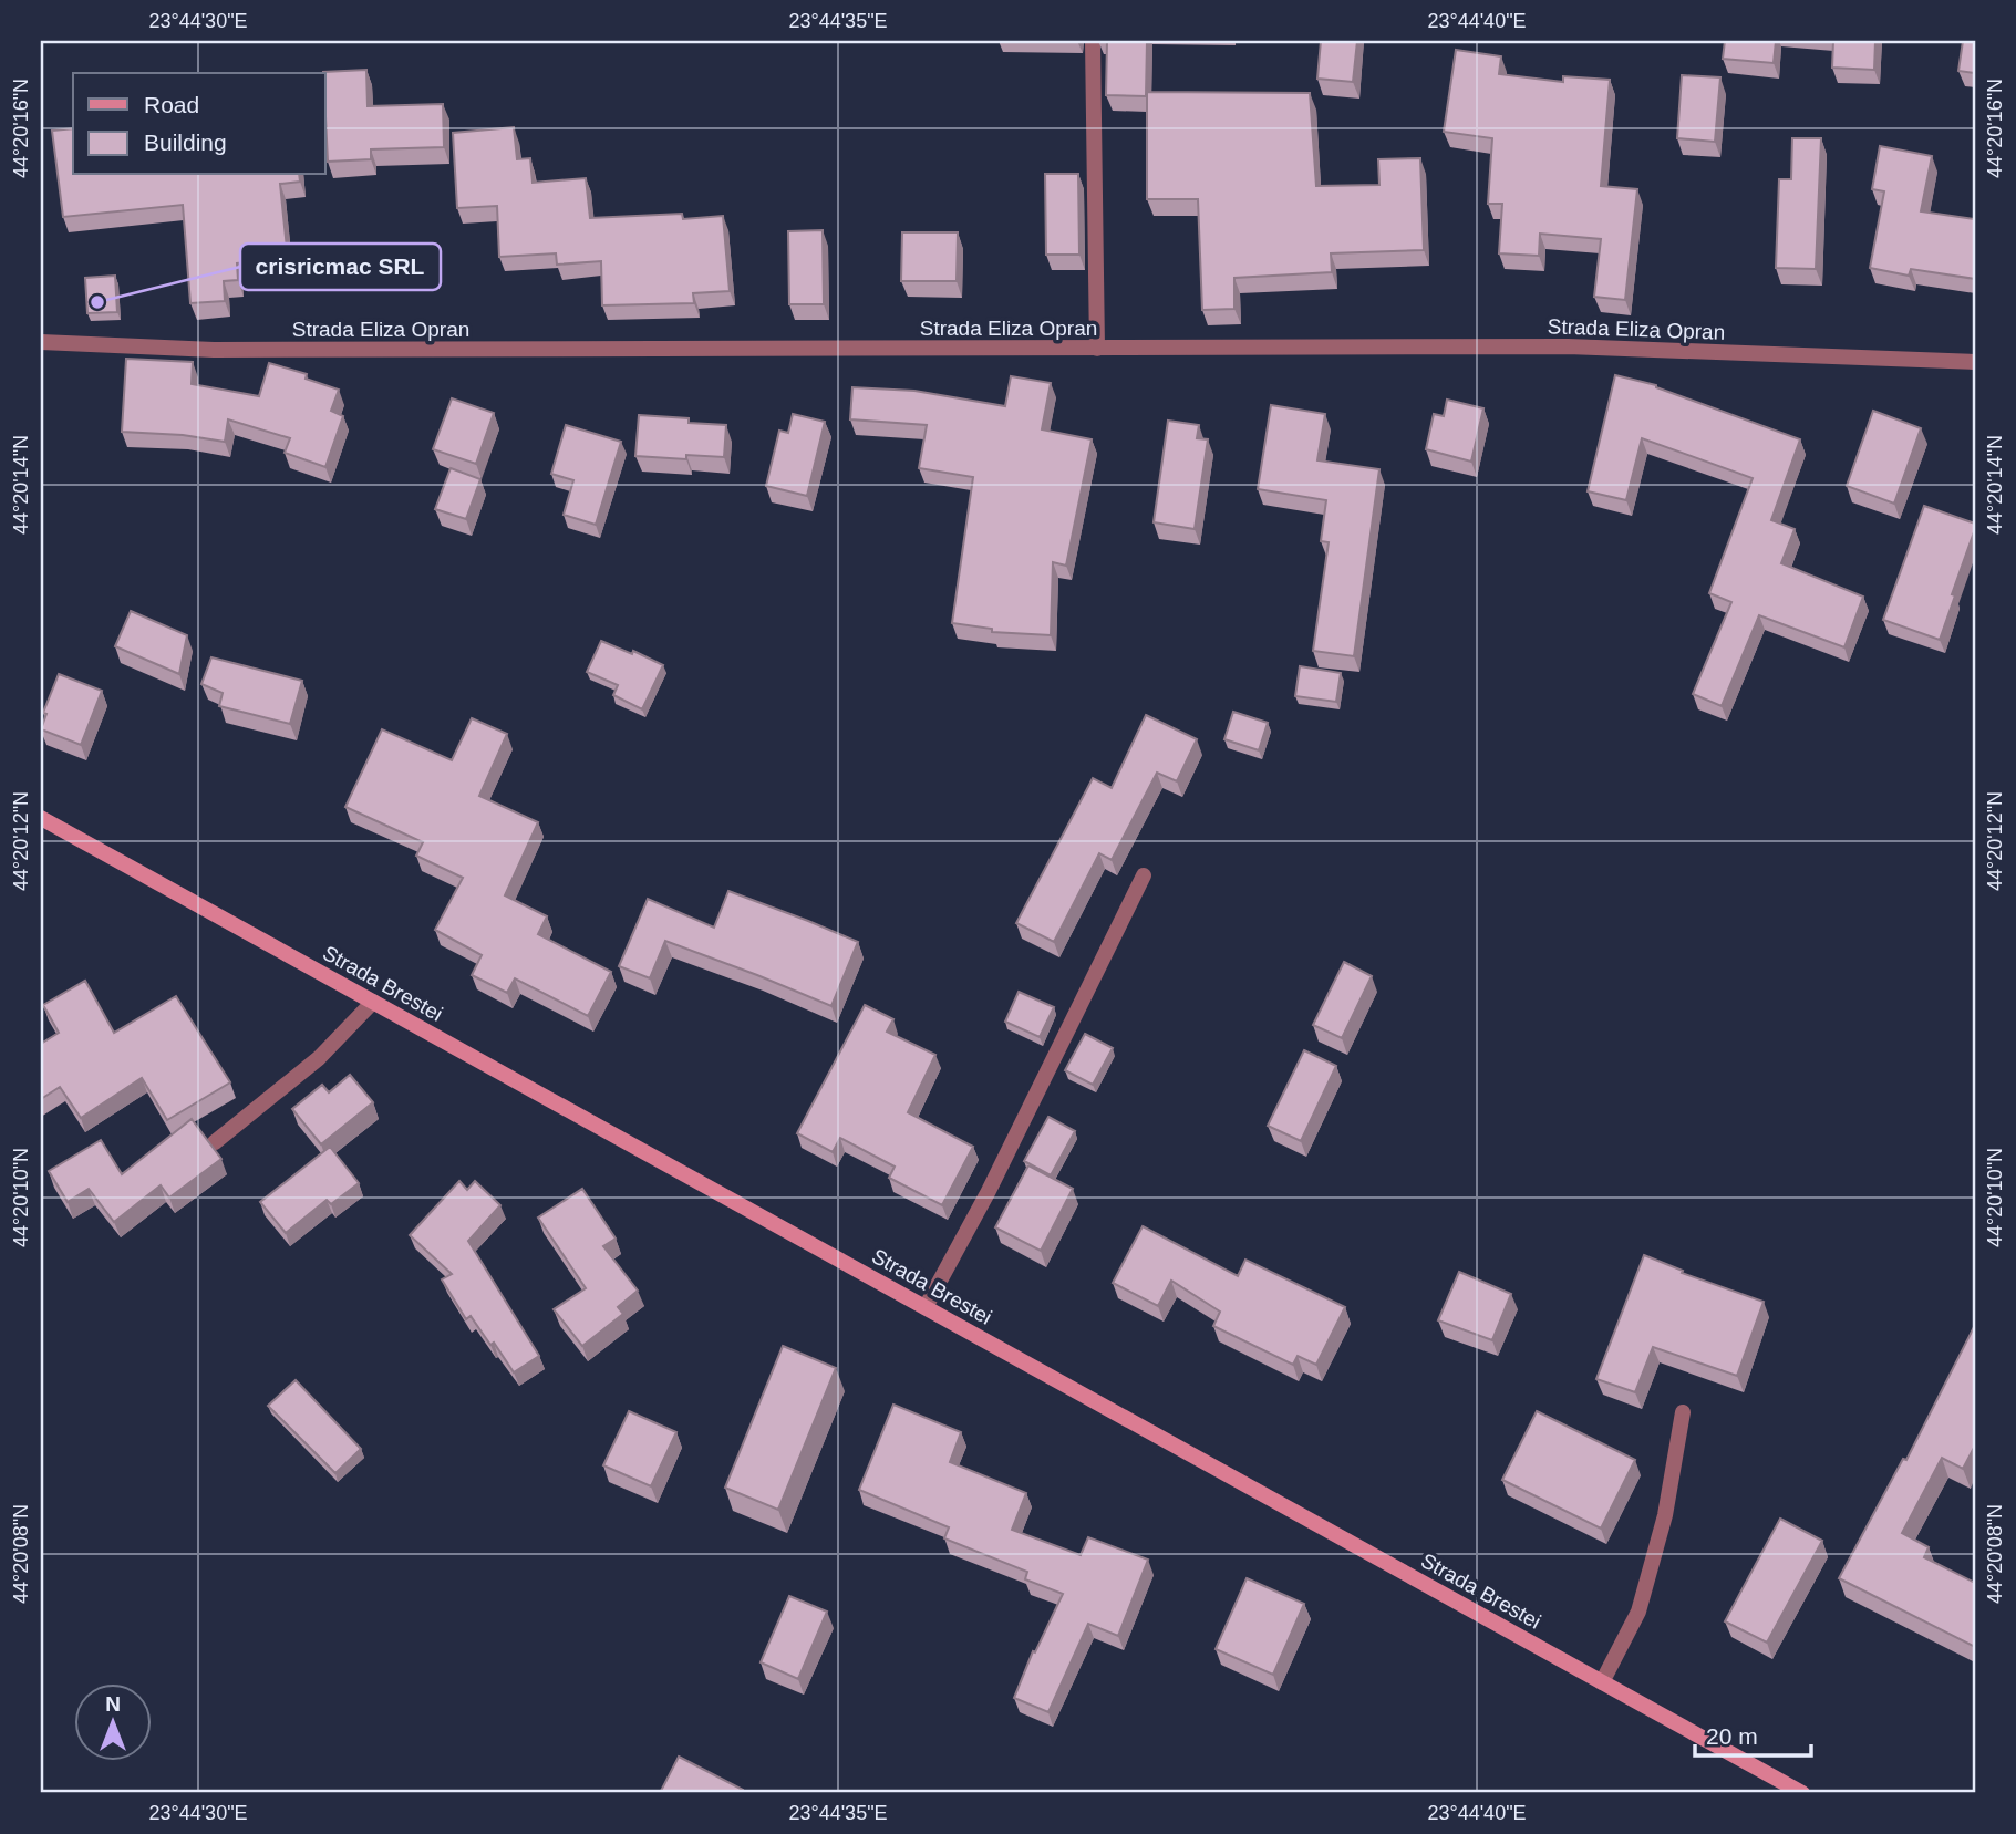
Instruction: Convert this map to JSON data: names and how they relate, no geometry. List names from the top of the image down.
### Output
{
  "streets": {
    "main road": ["Strada Brestei"],
    "street": ["Strada Eliza Opran"]
  },
  "places": ["crisricmac SRL"],
  "legend": ["Road", "Building"],
  "scale_bar": "20 m",
  "north": "top",
  "coordinates": [
    "23°44'30\"E",
    "23°44'35\"E",
    "23°44'40\"E",
    "44°20'16\"N",
    "44°20'14\"N",
    "44°20'12\"N",
    "44°20'10\"N",
    "44°20'08\"N"
  ]
}
